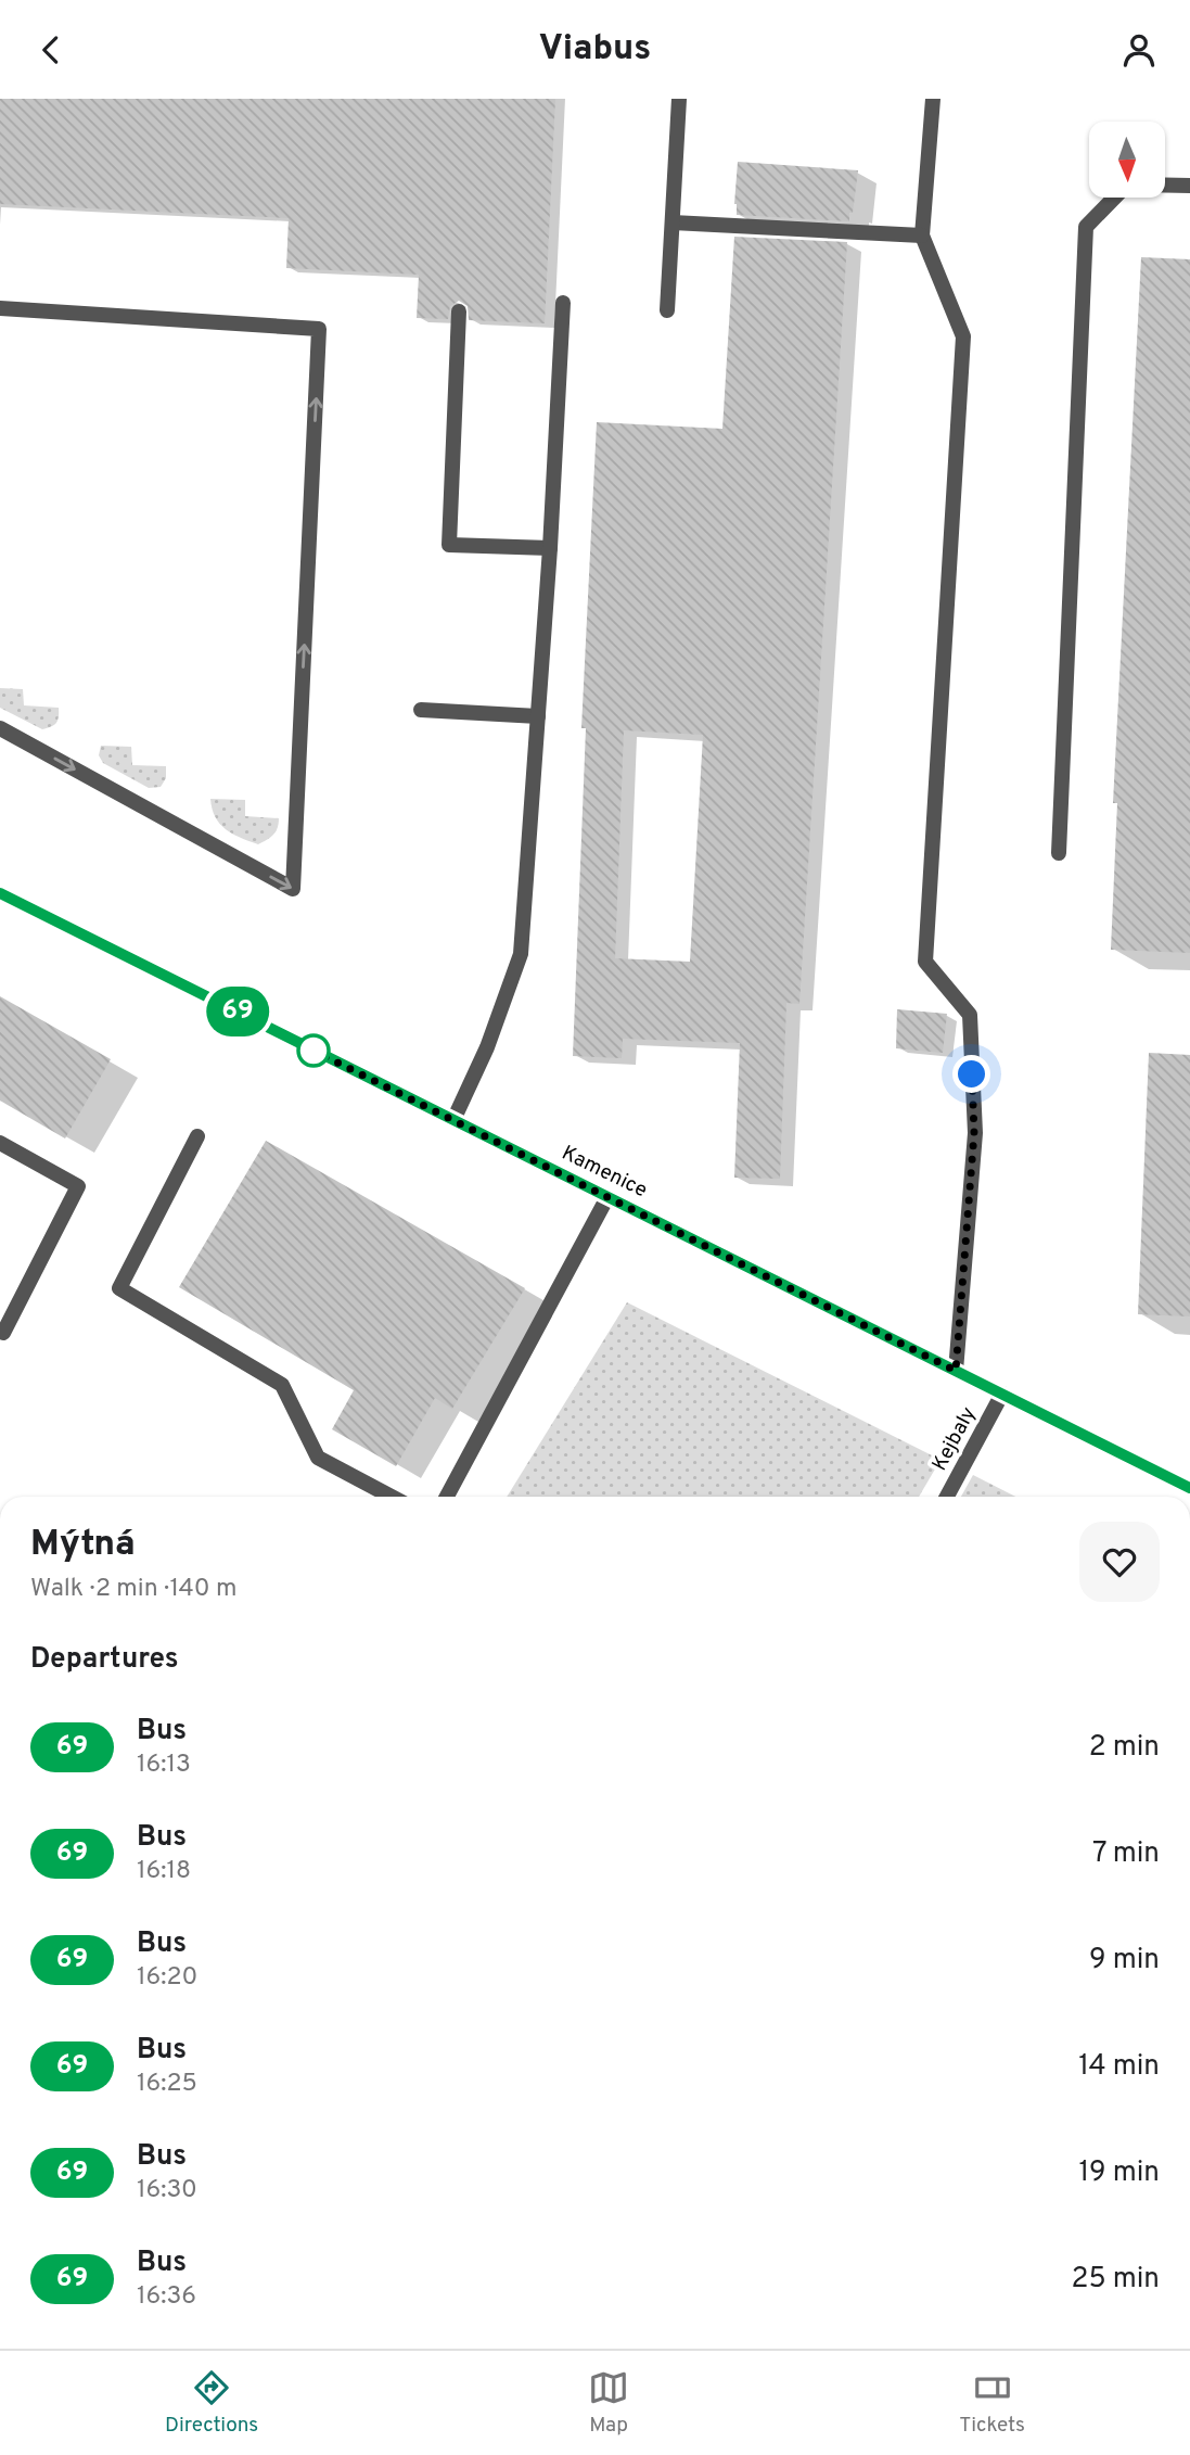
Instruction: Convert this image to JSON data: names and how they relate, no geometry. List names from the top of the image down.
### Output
{
  "streets": {
    "street": ["Kamenice", "Kejbaly"]
  },
  "crossings": [
    ["Kamenice", "Kejbaly"]
  ],
  "lines": ["bus line 69"],
  "north": "bottom",
  "page": {
    "header": "Viabus",
    "on_map": "69",
    "heading": [
      ["Mýtná", "Walk · 2 min · 140 m"],
      "Departures"
    ],
    "list": [
      {
        "mark": "69",
        "name": "Bus",
        "note": "16:13",
        "value": "2 min"
      },
      {
        "mark": "69",
        "name": "Bus",
        "note": "16:18",
        "value": "7 min"
      },
      {
        "mark": "69",
        "name": "Bus",
        "note": "16:20",
        "value": "9 min"
      },
      {
        "mark": "69",
        "name": "Bus",
        "note": "16:25",
        "value": "14 min"
      },
      {
        "mark": "69",
        "name": "Bus",
        "note": "16:30",
        "value": "19 min"
      },
      {
        "mark": "69",
        "name": "Bus",
        "note": "16:36",
        "value": "25 min"
      }
    ],
    "tabs": ["Directions", "Map", "Tickets"]
  }
}
